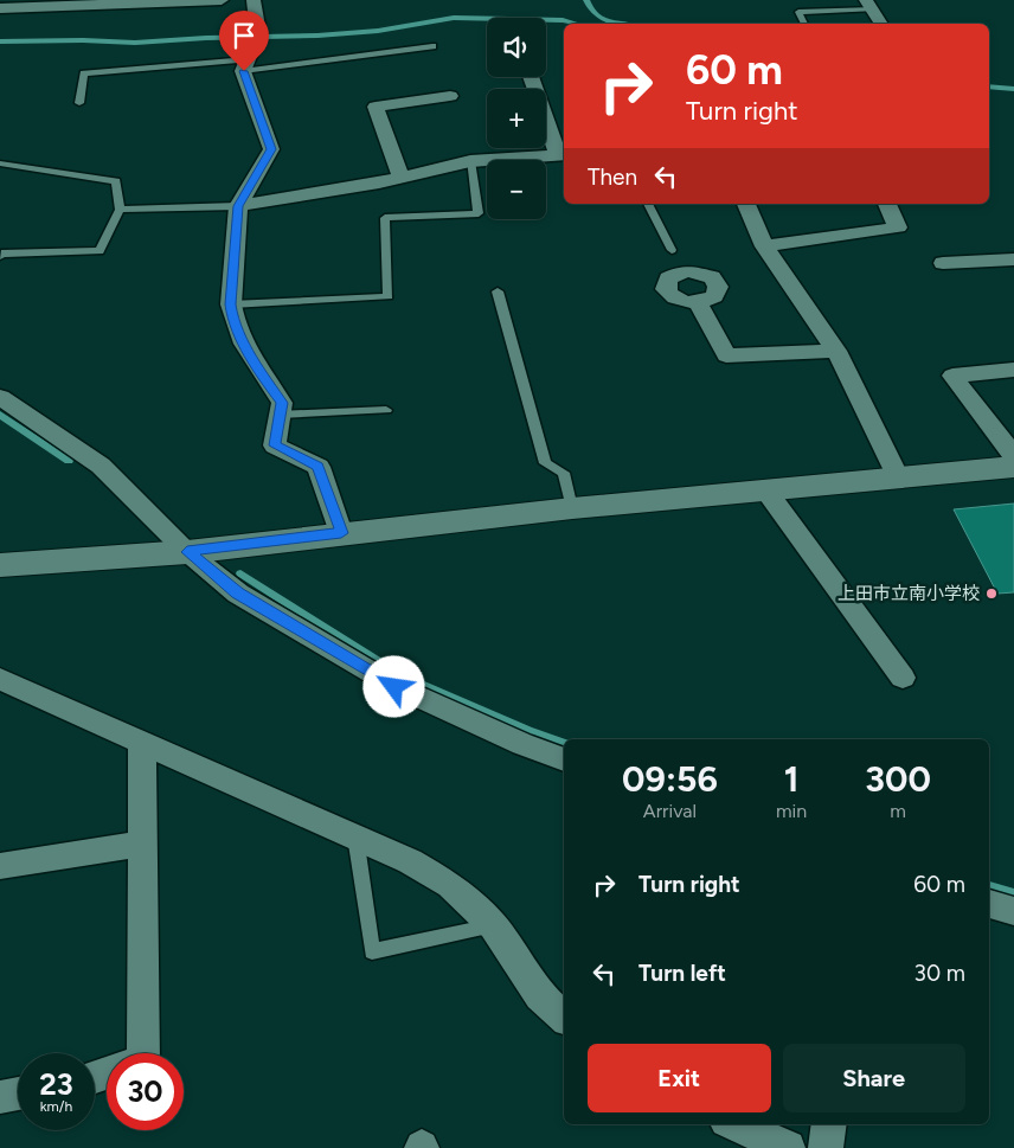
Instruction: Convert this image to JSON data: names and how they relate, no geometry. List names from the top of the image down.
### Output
{
  "places": ["上田市立南小学校"],
  "page": {
    "map_buttons": ["+", "−"],
    "turn": ["60 m", "Turn right"],
    "then": "Then",
    "eta": [
      "09:56",
      "Arrival",
      "1",
      "min",
      "300",
      "m"
    ],
    "list": [
      {
        "name": "Turn right",
        "value": "60 m"
      },
      {
        "name": "Turn left",
        "value": "30 m"
      }
    ],
    "buttons": ["Exit", "Share"],
    "speed": "23 km/h",
    "limit": "30"
  }
}
